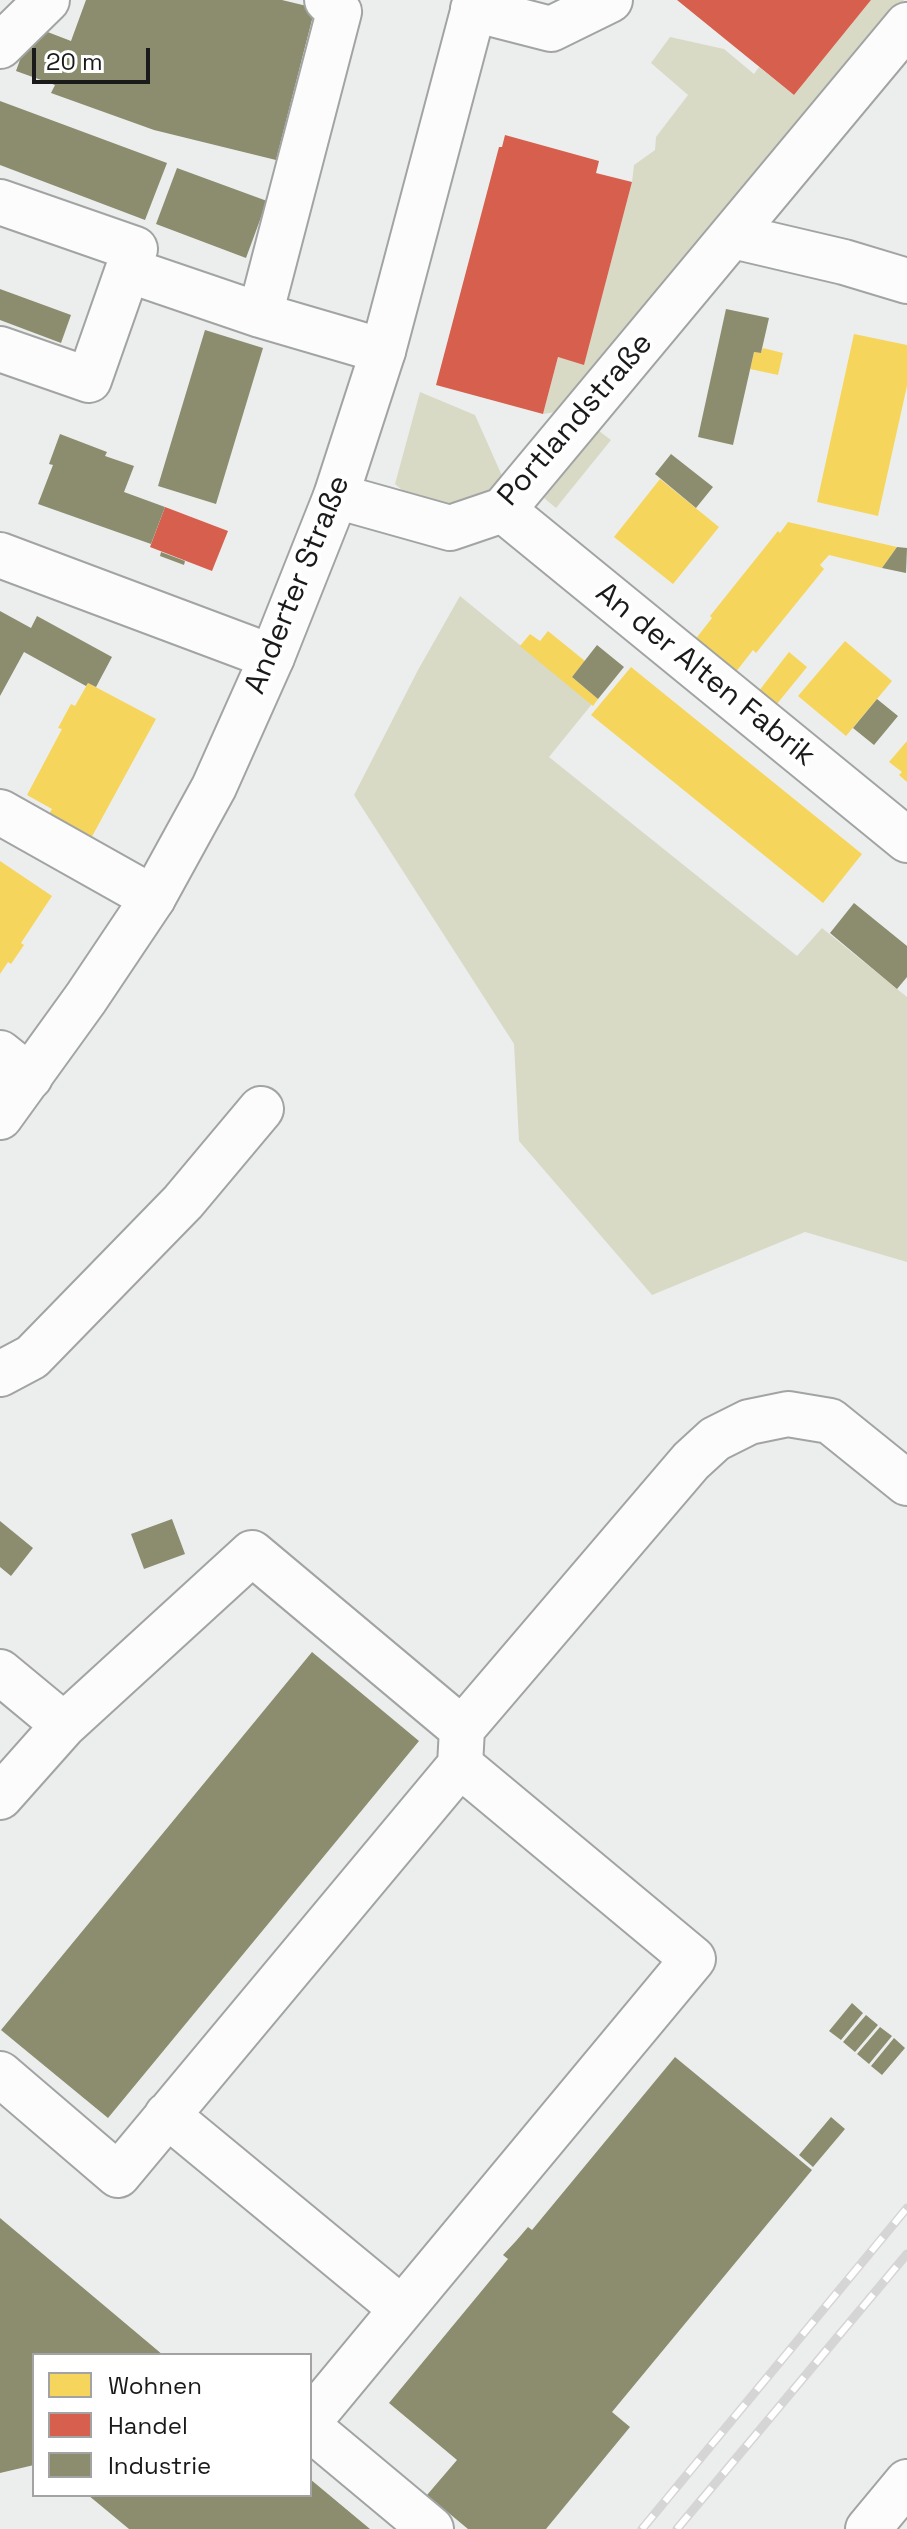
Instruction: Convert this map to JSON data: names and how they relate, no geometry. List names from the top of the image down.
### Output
{
  "streets": {
    "street": ["Portlandstraße", "Anderter Straße", "An der Alten Fabrik"]
  },
  "crossings": [
    ["Portlandstraße", "Anderter Straße"],
    ["Portlandstraße", "An der Alten Fabrik"]
  ],
  "legend": ["Wohnen", "Handel", "Industrie"],
  "scale_bar": "20 m"
}
